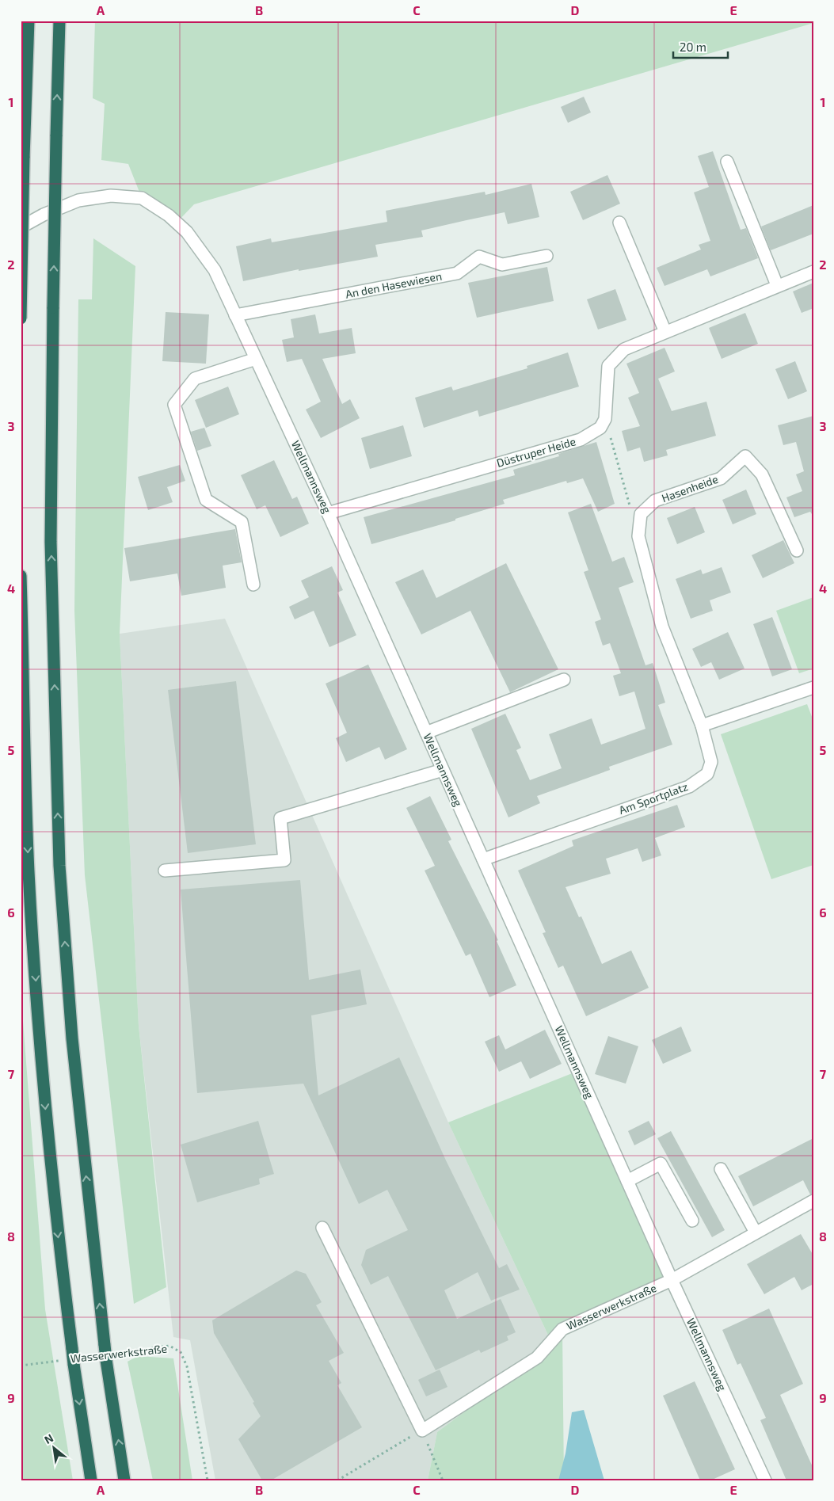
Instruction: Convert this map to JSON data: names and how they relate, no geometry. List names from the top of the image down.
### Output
{
  "streets": {
    "street": [
      "An den Hasewiesen",
      "Düstruper Heide",
      "Wellmannsweg",
      "Hasenheide",
      "Am Sportplatz",
      "Wasserwerkstraße"
    ]
  },
  "crossings": [
    ["An den Hasewiesen", "Wellmannsweg"],
    ["Düstruper Heide", "Wellmannsweg"],
    ["Wellmannsweg", "Am Sportplatz"],
    ["Wellmannsweg", "Wasserwerkstraße"],
    ["Hasenheide", "Am Sportplatz"]
  ],
  "scale_bar": "20 m",
  "north": "top left",
  "grid": {
    "columns": [
      "A",
      "B",
      "C",
      "D",
      "E"
    ],
    "rows": [
      "1",
      "2",
      "3",
      "4",
      "5",
      "6",
      "7",
      "8",
      "9"
    ]
  }
}
